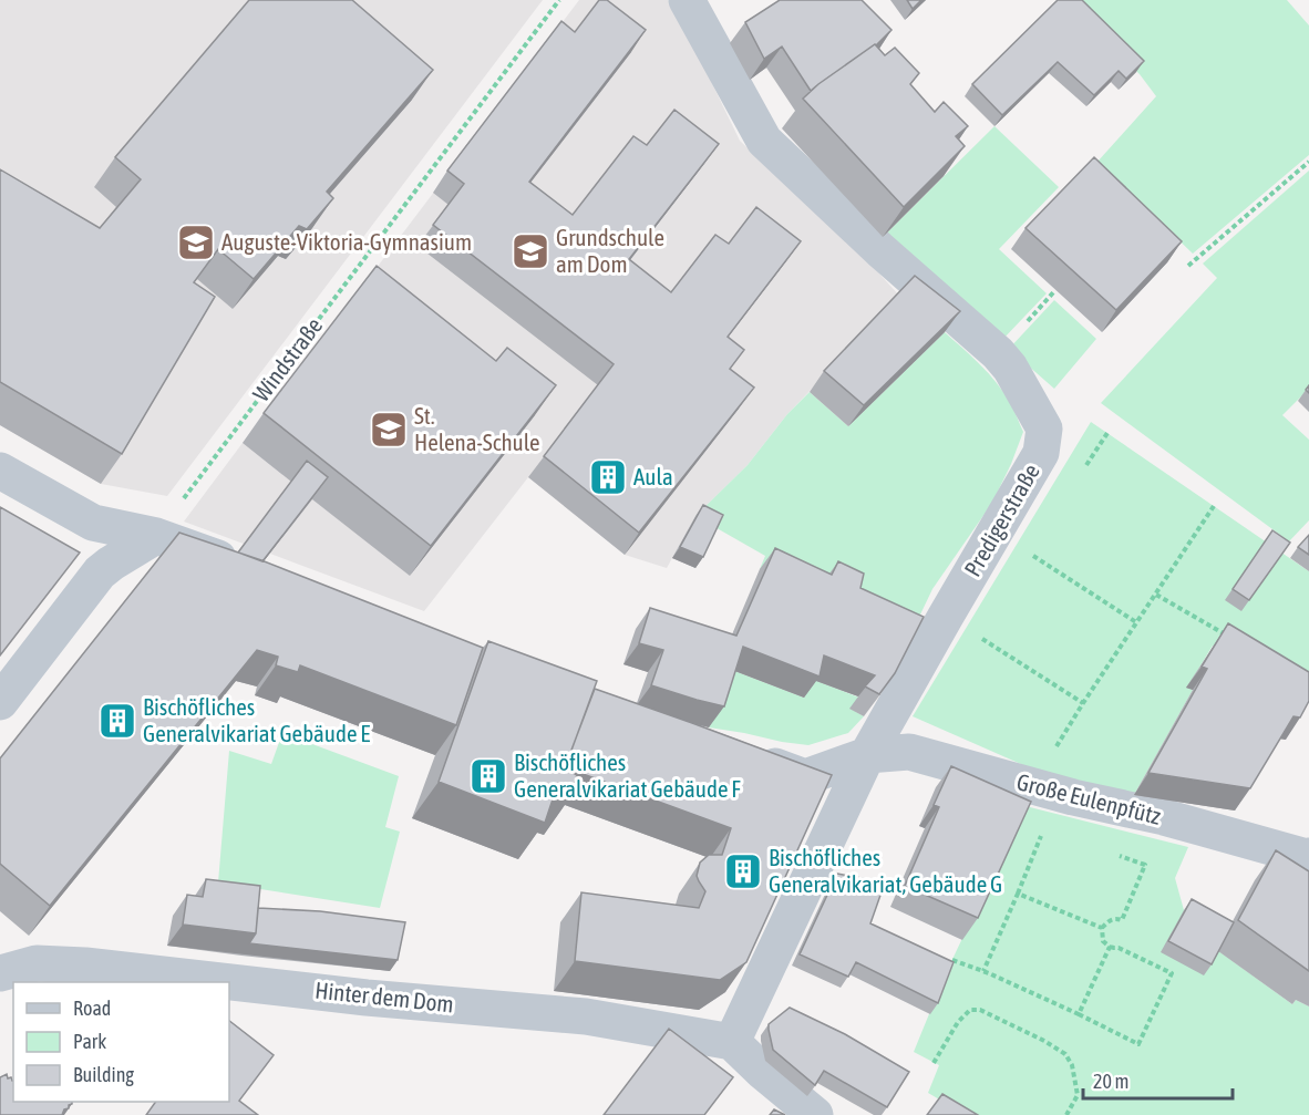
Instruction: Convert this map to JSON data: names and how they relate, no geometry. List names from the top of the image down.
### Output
{
  "streets": {
    "street": ["Predigerstraße", "Große Eulenpfütz", "Hinter dem Dom"],
    "path": ["Windstraße"]
  },
  "crossings": [
    ["Predigerstraße", "Große Eulenpfütz"],
    ["Predigerstraße", "Hinter dem Dom"]
  ],
  "places": {
    "school or university": ["Auguste-Viktoria-Gymnasium", "Grundschule am Dom", "St. Helena-Schule"],
    "building": [
      "Aula",
      "Bischöfliches Generalvikariat Gebäude E",
      "Bischöfliches Generalvikariat Gebäude F",
      "Bischöfliches Generalvikariat, Gebäude G"
    ]
  },
  "legend": ["Road", "Park", "Building"],
  "scale_bar": "20 m"
}
